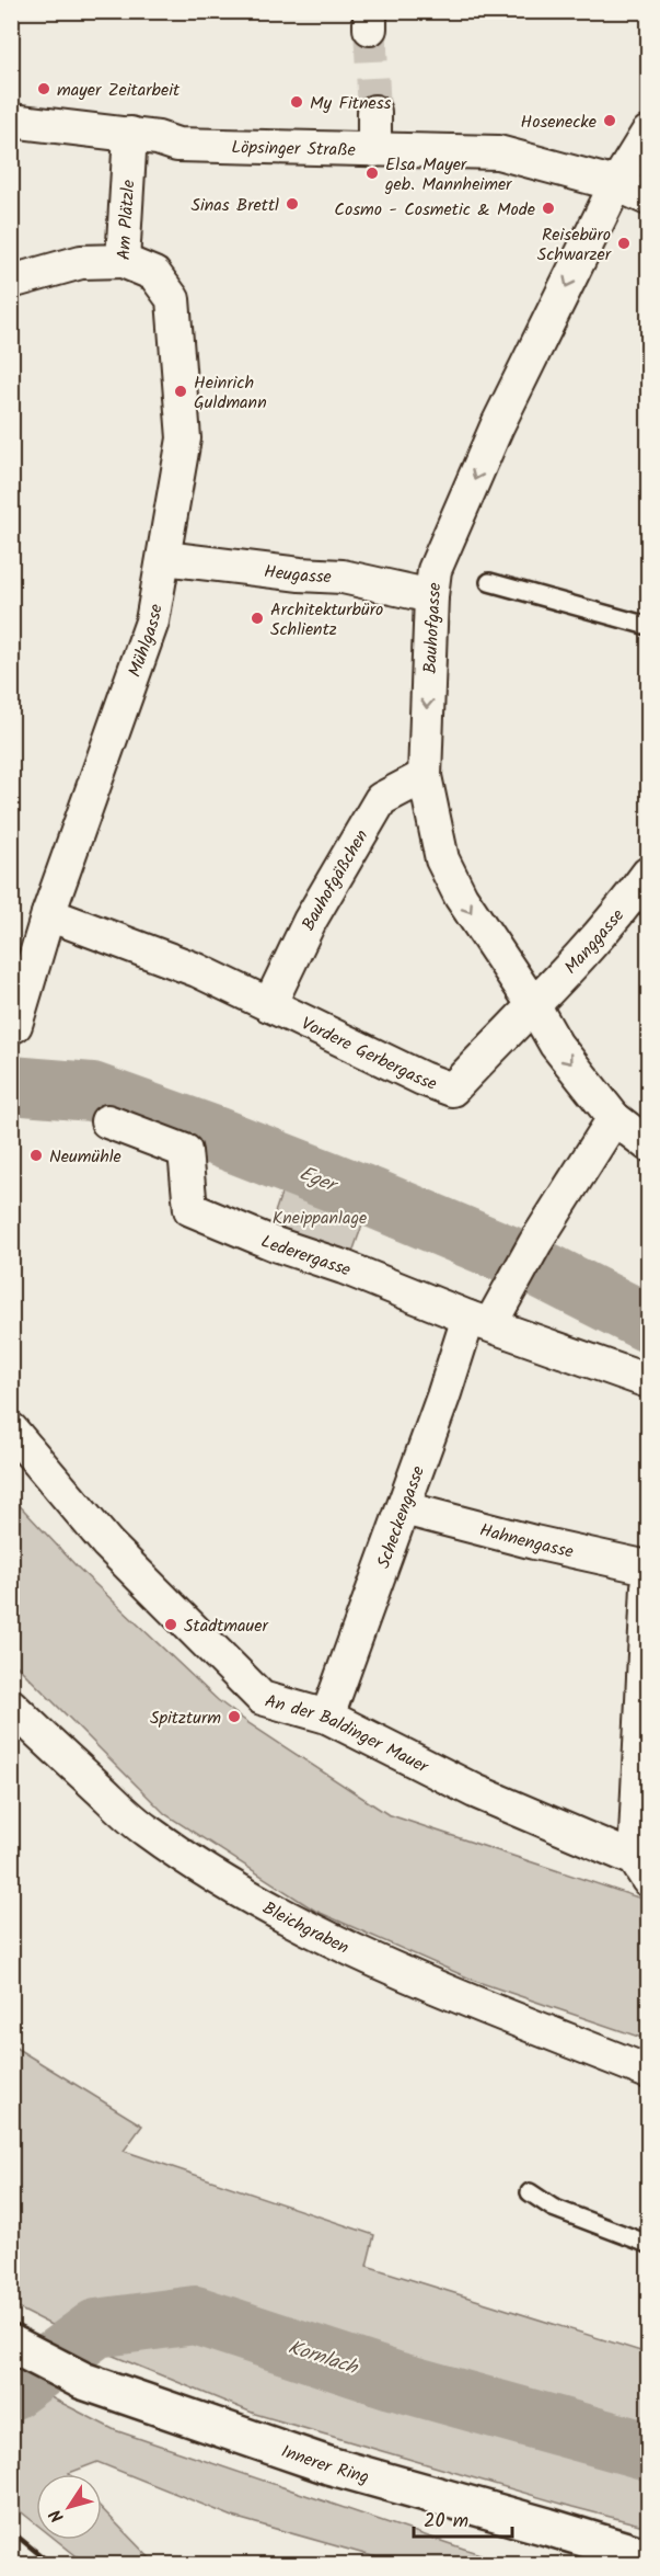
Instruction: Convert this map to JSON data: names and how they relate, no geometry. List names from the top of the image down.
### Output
{
  "streets": {
    "main road": ["Innerer Ring"],
    "street": [
      "Löpsinger Straße",
      "Am Plätzle",
      "Heugasse",
      "Bauhofgasse",
      "Mühlgasse",
      "Bauhofgäßchen",
      "Manggasse",
      "Vordere Gerbergasse",
      "Lederergasse",
      "Scheckengasse",
      "Hahnengasse",
      "An der Baldinger Mauer",
      "Bleichgraben"
    ]
  },
  "crossings": [
    ["Löpsinger Straße", "Am Plätzle"],
    ["Löpsinger Straße", "Bauhofgasse"],
    ["Am Plätzle", "Mühlgasse"],
    ["Heugasse", "Bauhofgasse"],
    ["Heugasse", "Mühlgasse"],
    ["Bauhofgasse", "Bauhofgäßchen"],
    ["Bauhofgasse", "Manggasse"],
    ["Bauhofgasse", "Vordere Gerbergasse"],
    ["Mühlgasse", "Vordere Gerbergasse"],
    ["Bauhofgäßchen", "Vordere Gerbergasse"],
    ["Manggasse", "Vordere Gerbergasse"],
    ["Lederergasse", "Scheckengasse"],
    ["Scheckengasse", "Hahnengasse"],
    ["Scheckengasse", "An der Baldinger Mauer"]
  ],
  "one_way": ["Bauhofgasse"],
  "water": ["Eger", "Kornlach"],
  "parks": ["Kneippanlage"],
  "places": [
    "mayer Zeitarbeit",
    "My Fitness",
    "Hosenecke",
    "Elsa Mayer geb. Mannheimer",
    "Sinas Brettl",
    "Cosmo - Cosmetic & Mode",
    "Reisebüro Schwarzer",
    "Heinrich Guldmann",
    "Architekturbüro Schlientz",
    "Neumühle",
    "Stadtmauer",
    "Spitzturm"
  ],
  "scale_bar": "20 m",
  "north": "bottom left"
}
